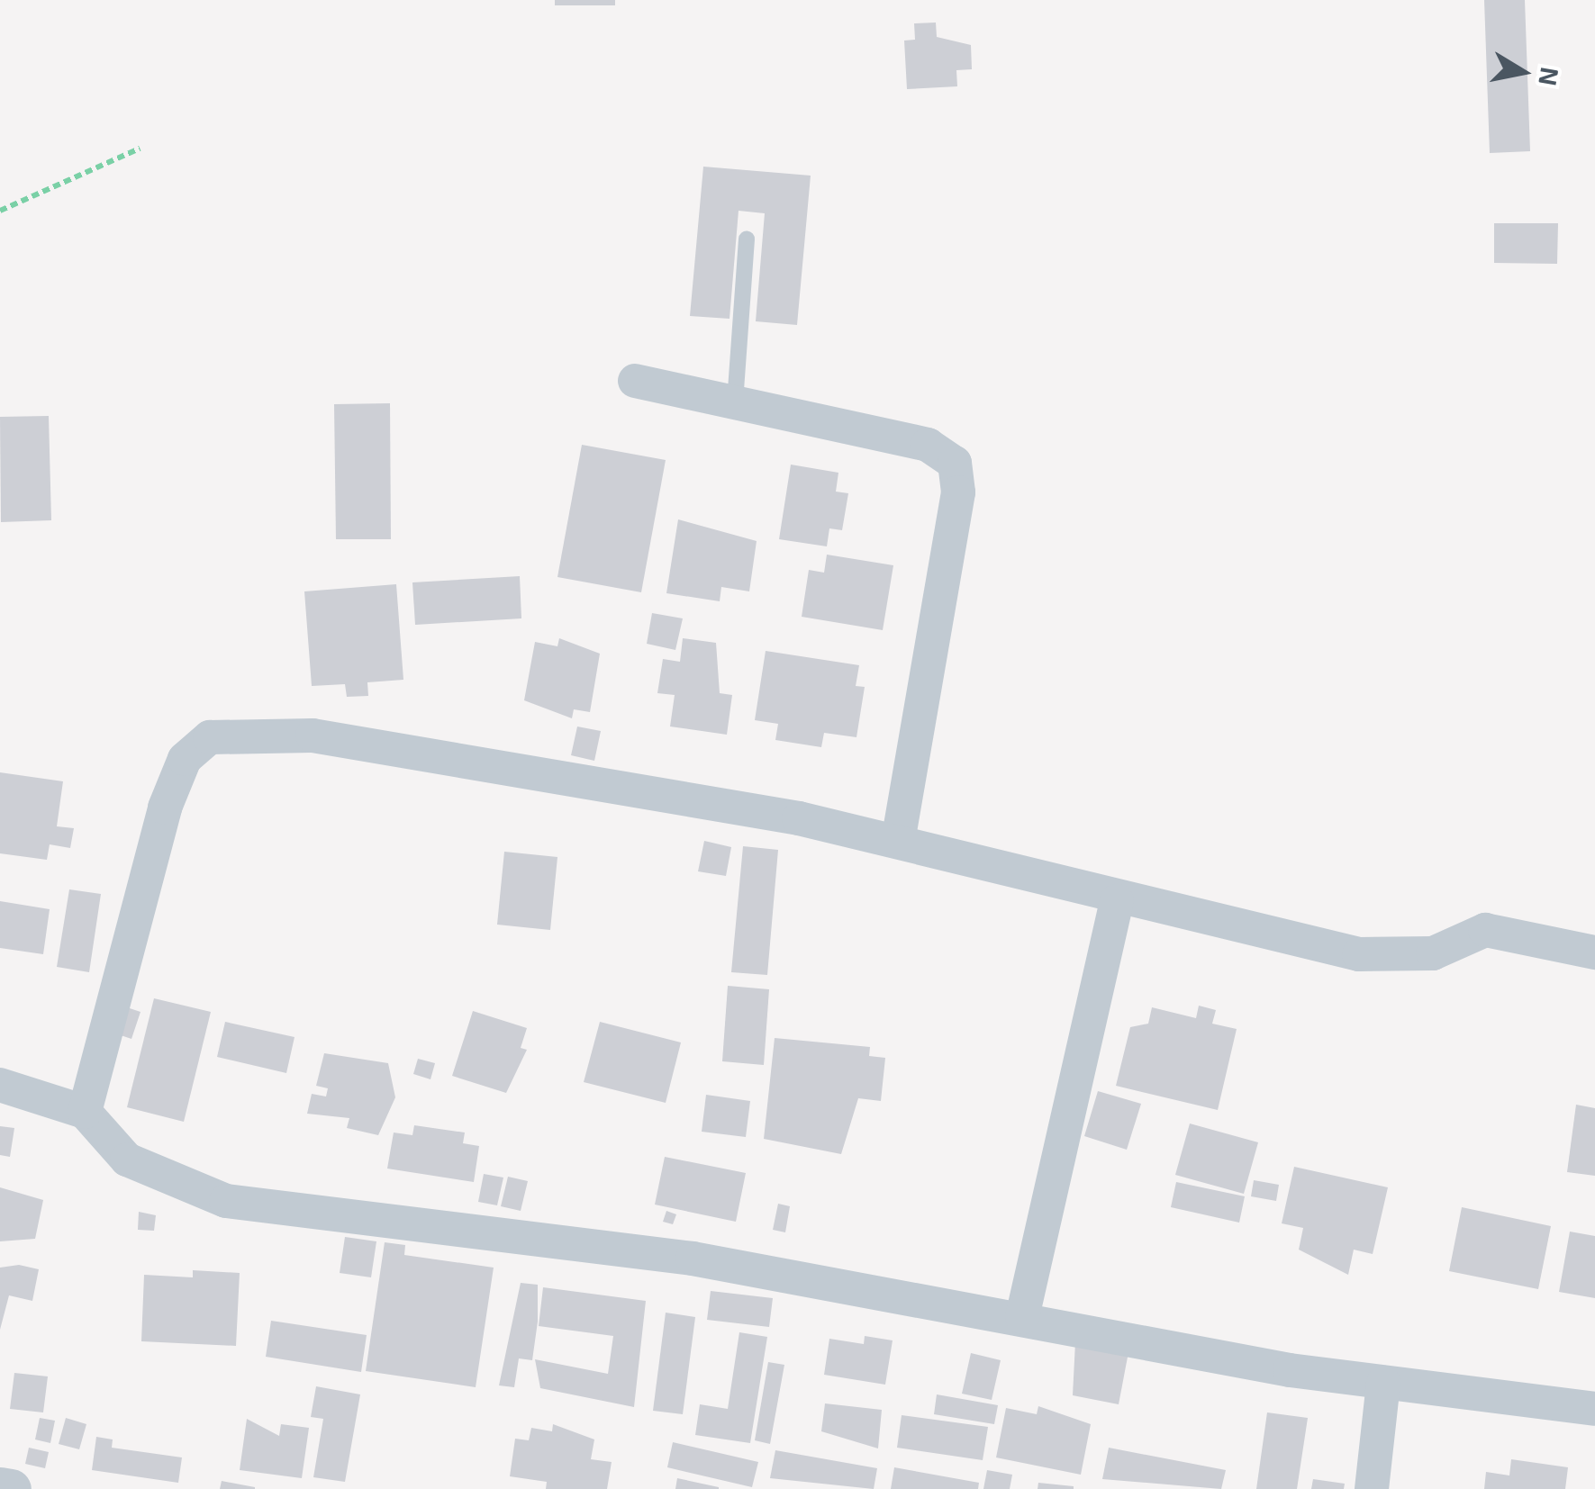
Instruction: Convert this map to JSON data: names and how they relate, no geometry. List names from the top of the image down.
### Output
{
  "north": "right"
}
